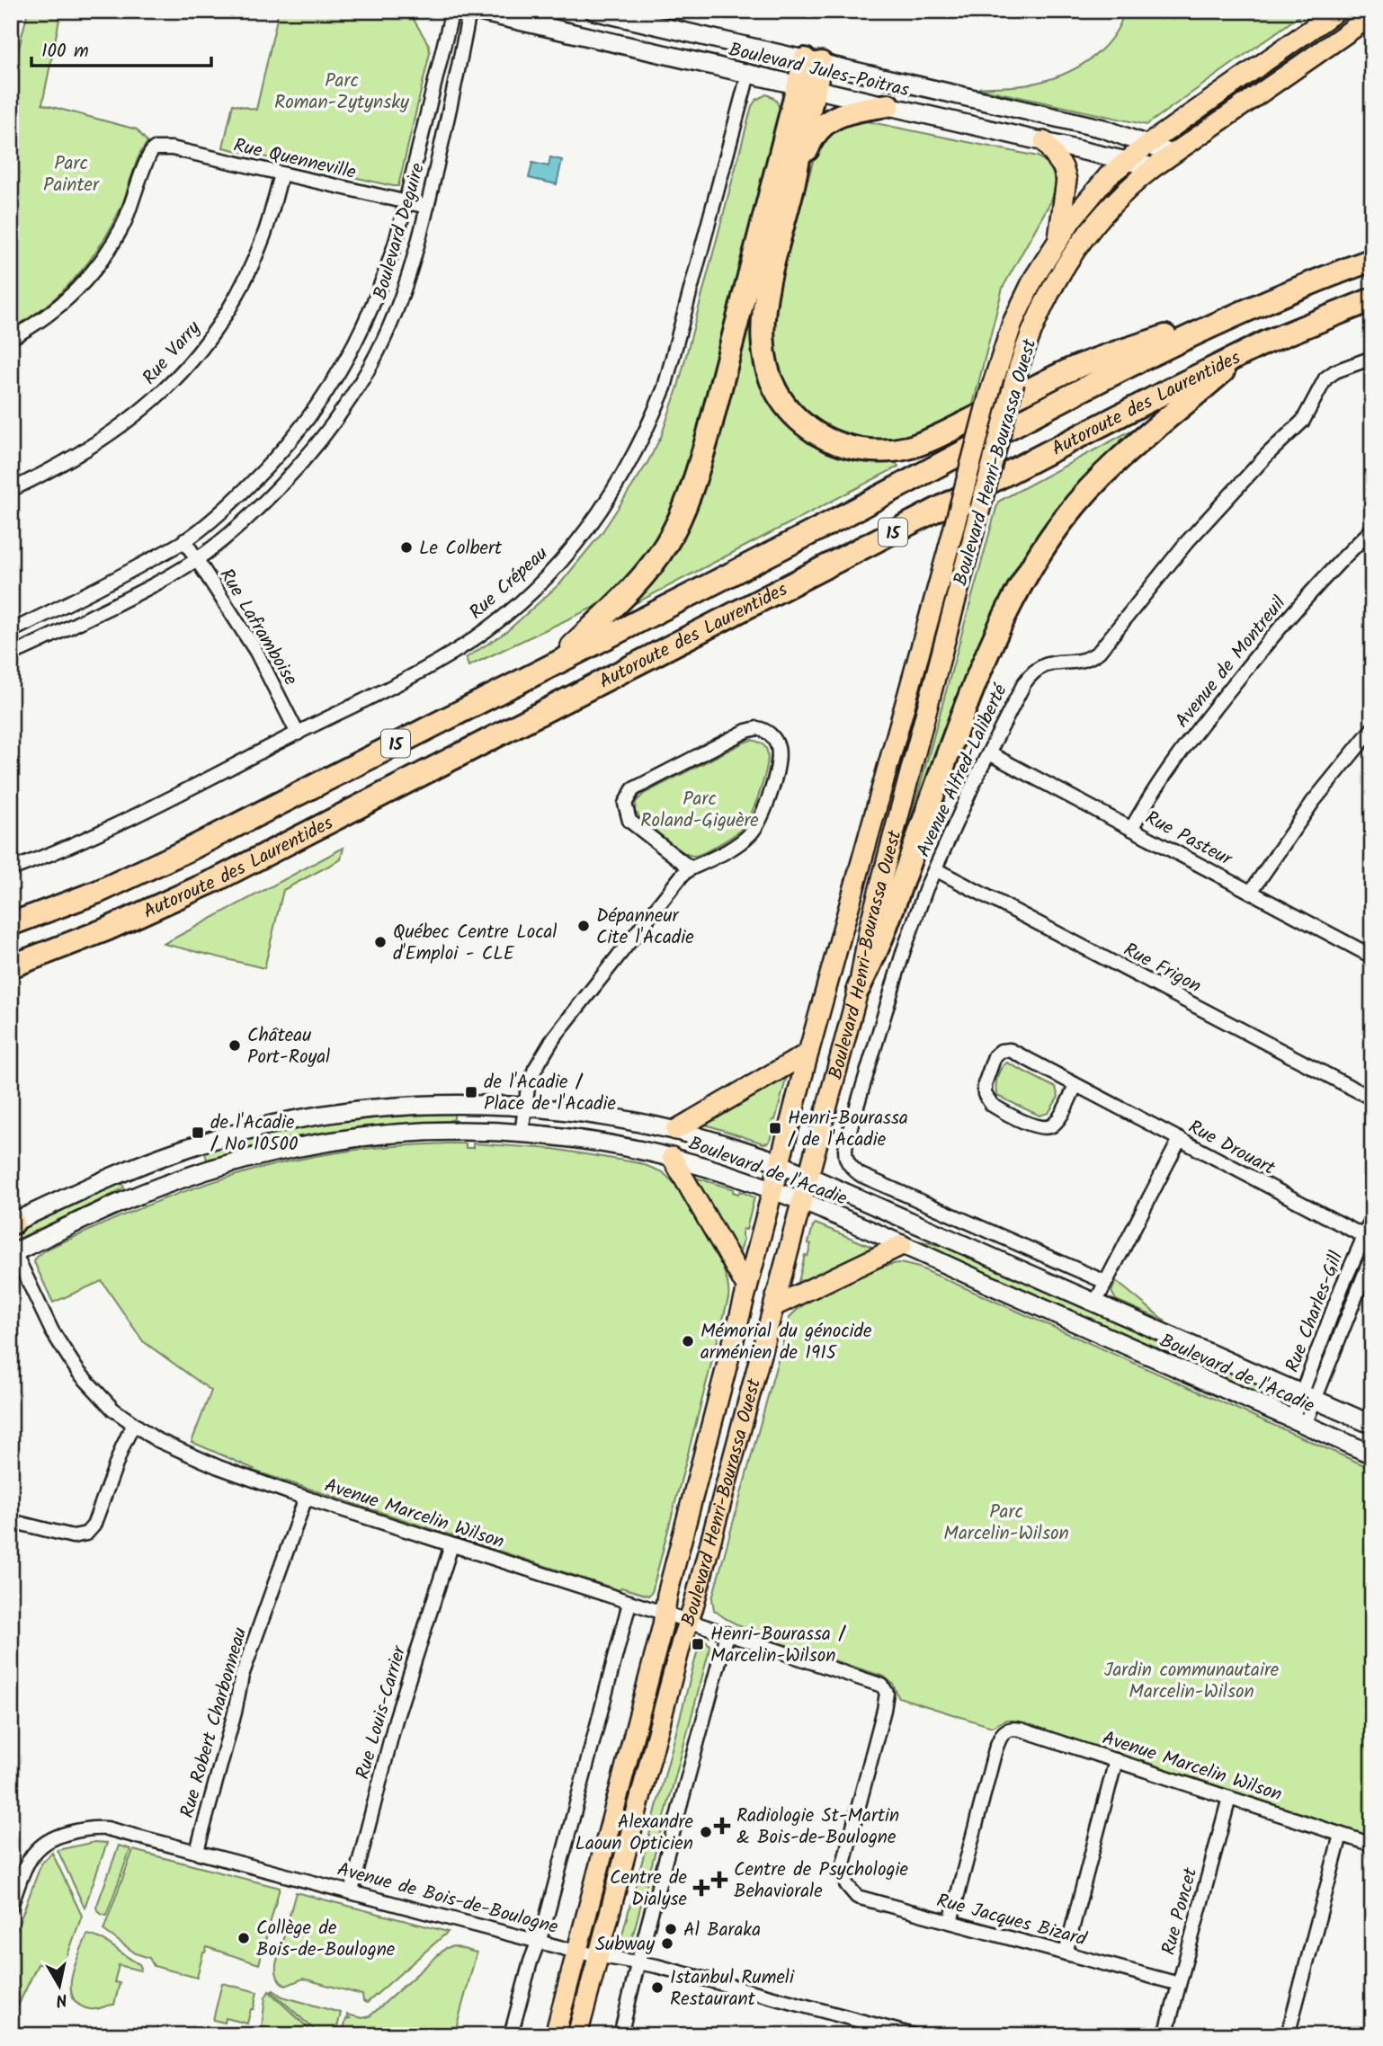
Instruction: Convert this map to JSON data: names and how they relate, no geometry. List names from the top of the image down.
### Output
{
  "streets": {
    "highway": ["Autoroute des Laurentides", "15"],
    "main road": ["Boulevard Jules-Poitras", "Boulevard Henri-Bourassa Ouest", "Boulevard de l'Acadie"],
    "street": [
      "Rue Quenneville",
      "Boulevard Deguire",
      "Rue Varry",
      "Rue Crépeau",
      "Rue Laframboise",
      "Avenue de Montreuil",
      "Avenue Alfred-Laliberté",
      "Rue Pasteur",
      "Rue Frigon",
      "Rue Drouart",
      "Rue Charles-Gill",
      "Avenue Marcelin Wilson",
      "Rue Louis-Carrier",
      "Rue Robert Charbonneau",
      "Avenue de Bois-de-Boulogne",
      "Rue Poncet",
      "Rue Jacques Bizard"
    ]
  },
  "crossings": [
    ["Boulevard Jules-Poitras", "Boulevard Henri-Bourassa Ouest"],
    ["Boulevard Jules-Poitras", "Rue Crépeau"],
    ["Rue Quenneville", "Boulevard Deguire"],
    ["Rue Quenneville", "Rue Varry"],
    ["Boulevard Deguire", "Rue Laframboise"],
    ["Boulevard Henri-Bourassa Ouest", "Boulevard de l'Acadie"],
    ["Boulevard Henri-Bourassa Ouest", "Avenue Marcelin Wilson"],
    ["Boulevard Henri-Bourassa Ouest", "Avenue de Bois-de-Boulogne"],
    ["Rue Crépeau", "Rue Laframboise"],
    ["Avenue de Montreuil", "Rue Pasteur"],
    ["Avenue Alfred-Laliberté", "Rue Pasteur"],
    ["Avenue Alfred-Laliberté", "Rue Frigon"],
    ["Avenue Alfred-Laliberté", "Boulevard de l'Acadie"],
    ["Rue Drouart", "Rue Charles-Gill"],
    ["Boulevard de l'Acadie", "Rue Charles-Gill"],
    ["Boulevard de l'Acadie", "Avenue Marcelin Wilson"],
    ["Avenue Marcelin Wilson", "Rue Louis-Carrier"],
    ["Avenue Marcelin Wilson", "Rue Robert Charbonneau"],
    ["Avenue Marcelin Wilson", "Rue Poncet"],
    ["Avenue Marcelin Wilson", "Rue Jacques Bizard"],
    ["Rue Louis-Carrier", "Avenue de Bois-de-Boulogne"],
    ["Rue Robert Charbonneau", "Avenue de Bois-de-Boulogne"],
    ["Rue Poncet", "Rue Jacques Bizard"]
  ],
  "parks": [
    "Parc Roman-Zytynsky",
    "Parc Painter",
    "Parc Roland-Giguère",
    "Parc Marcelin-Wilson",
    "Jardin communautaire Marcelin-Wilson"
  ],
  "places": {
    "other": [
      "Le Colbert",
      "Dépanneur Cite l'Acadie",
      "Québec Centre Local d'Emploi - CLE",
      "Château Port-Royal",
      "Mémorial du génocide arménien de 1915",
      "Alexandre Laoun Opticien",
      "Al Baraka",
      "Collège de Bois-de-Boulogne",
      "Subway",
      "Istanbul Rumeli Restaurant"
    ],
    "transit": [
      "de l'Acadie / Place de l'Acadie",
      "Henri-Bourassa / de l'Acadie",
      "de l'Acadie / No 10500",
      "Henri-Bourassa / Marcelin-Wilson"
    ],
    "health": ["Radiologie St-Martin & Bois-de-Boulogne", "Centre de Psychologie Behaviorale", "Centre de Dialyse"]
  },
  "scale_bar": "100 m",
  "north": "bottom"
}
